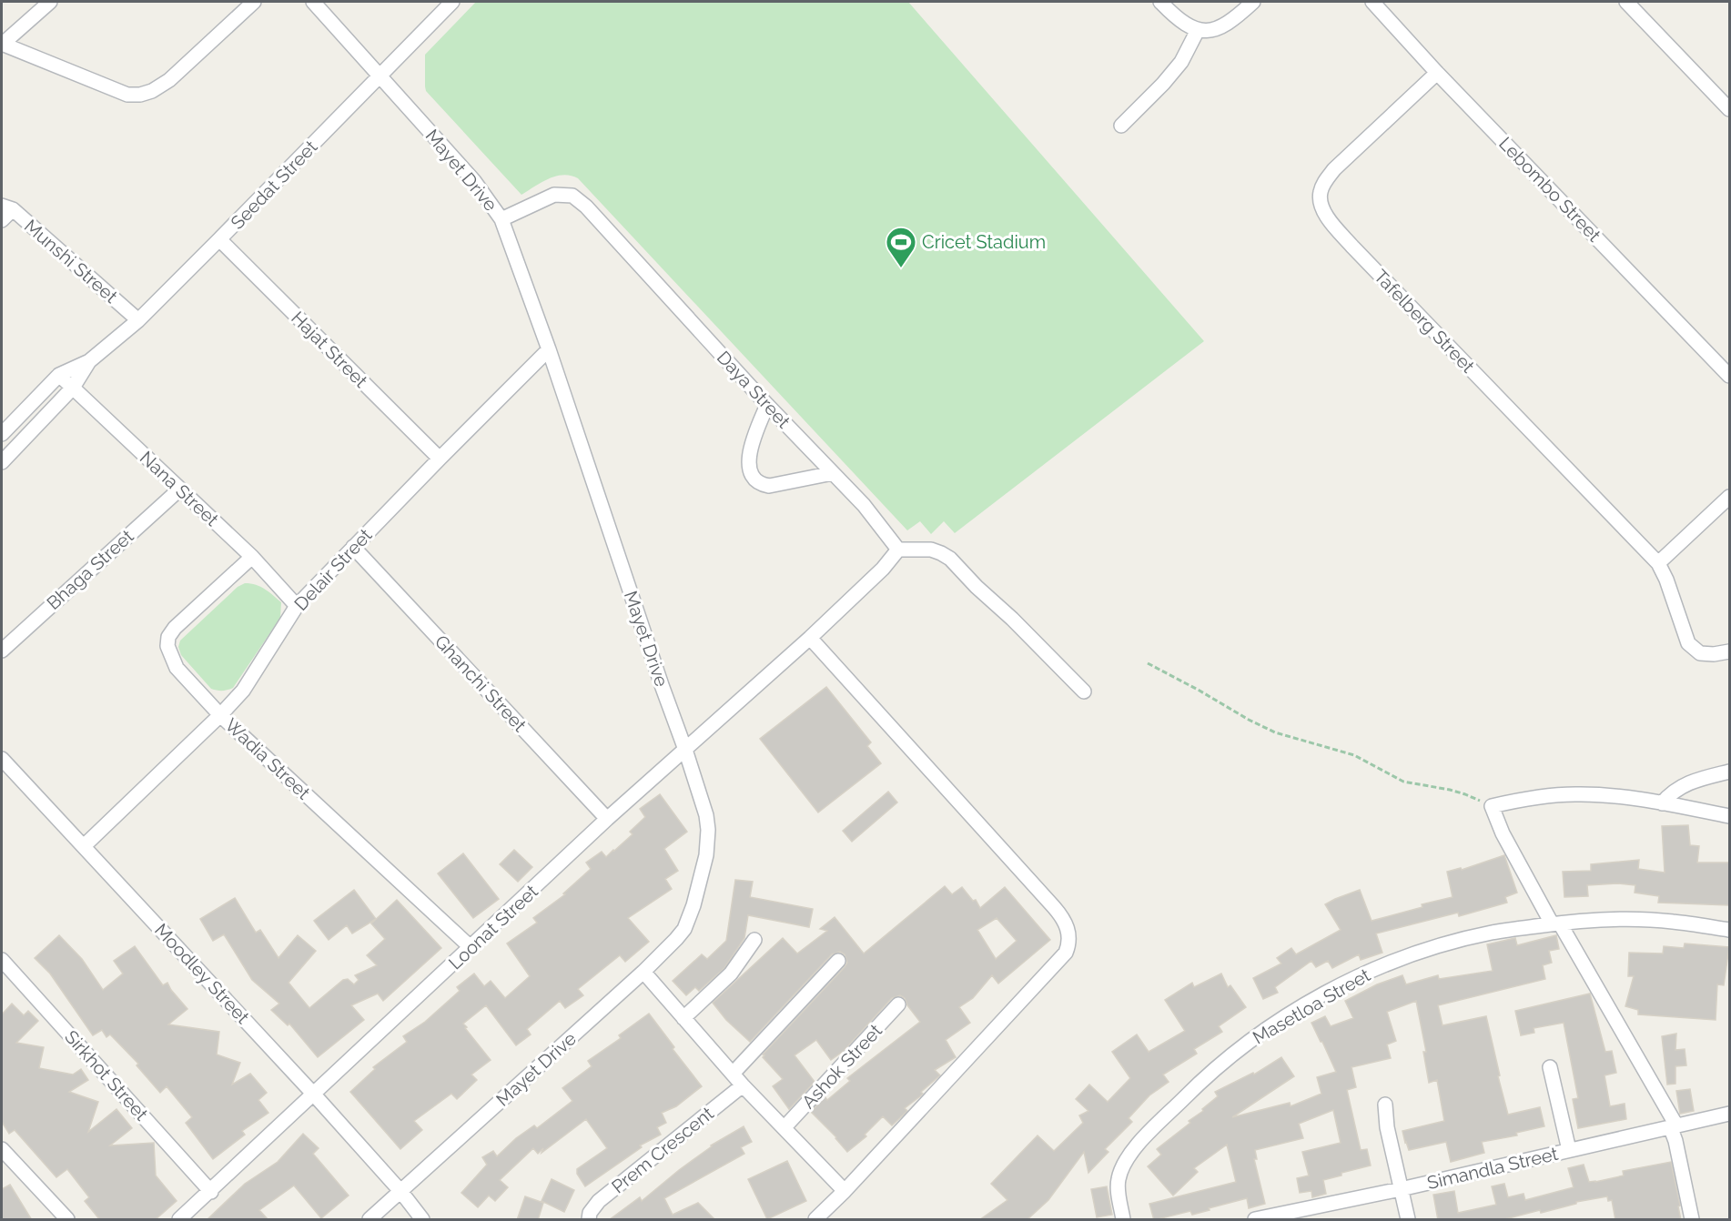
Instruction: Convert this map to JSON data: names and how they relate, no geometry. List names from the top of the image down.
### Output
{
  "streets": {
    "street": [
      "Mayet Drive",
      "Seedat Street",
      "Lebombo Street",
      "Munshi Street",
      "Tafelberg Street",
      "Hajat Street",
      "Daya Street",
      "Nana Street",
      "Bhaga Street",
      "Delair Street",
      "Ghanchi Street",
      "Wadia Street",
      "Loonat Street",
      "Moodley Street",
      "Masetloa Street",
      "Ashok Street",
      "Sirkhot Street",
      "Prem Crescent",
      "Simandla Street"
    ]
  },
  "crossings": [
    ["Mayet Drive", "Seedat Street"],
    ["Mayet Drive", "Daya Street"],
    ["Mayet Drive", "Delair Street"],
    ["Mayet Drive", "Loonat Street"],
    ["Mayet Drive", "Moodley Street"],
    ["Seedat Street", "Munshi Street"],
    ["Seedat Street", "Hajat Street"],
    ["Seedat Street", "Nana Street"],
    ["Lebombo Street", "Tafelberg Street"],
    ["Hajat Street", "Delair Street"],
    ["Nana Street", "Bhaga Street"],
    ["Nana Street", "Delair Street"],
    ["Nana Street", "Wadia Street"],
    ["Delair Street", "Ghanchi Street"],
    ["Delair Street", "Wadia Street"],
    ["Delair Street", "Moodley Street"],
    ["Ghanchi Street", "Loonat Street"],
    ["Wadia Street", "Loonat Street"],
    ["Loonat Street", "Moodley Street"],
    ["Loonat Street", "Sirkhot Street"]
  ],
  "places": {
    "sports": ["Cricet Stadium"]
  }
}
